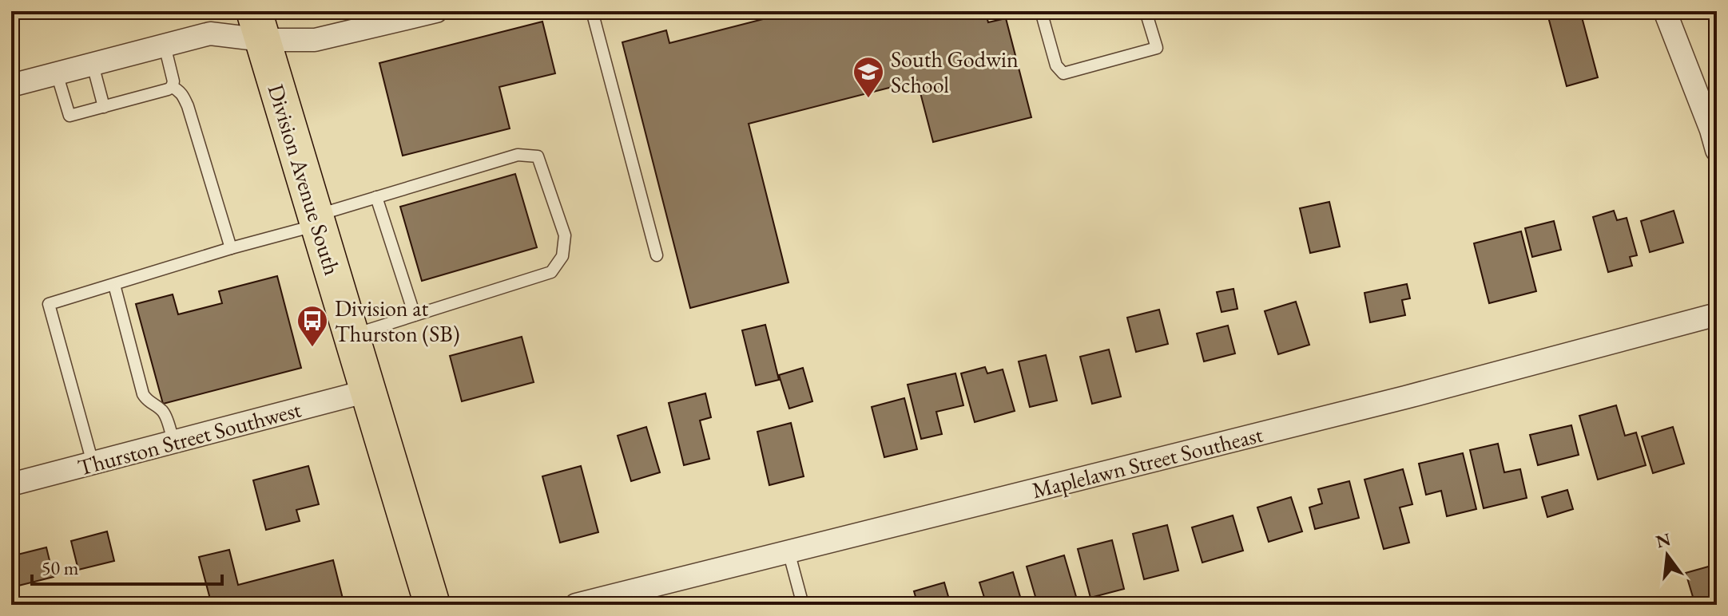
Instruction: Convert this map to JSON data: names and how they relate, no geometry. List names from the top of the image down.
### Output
{
  "streets": {
    "main road": ["Division Avenue South"],
    "street": ["Thurston Street Southwest", "Maplelawn Street Southeast"]
  },
  "crossings": [
    ["Division Avenue South", "Thurston Street Southwest"]
  ],
  "places": {
    "school or university": ["South Godwin School"],
    "bus stop": ["Division at Thurston (SB)"]
  },
  "scale_bar": "50 m",
  "north": "top"
}
